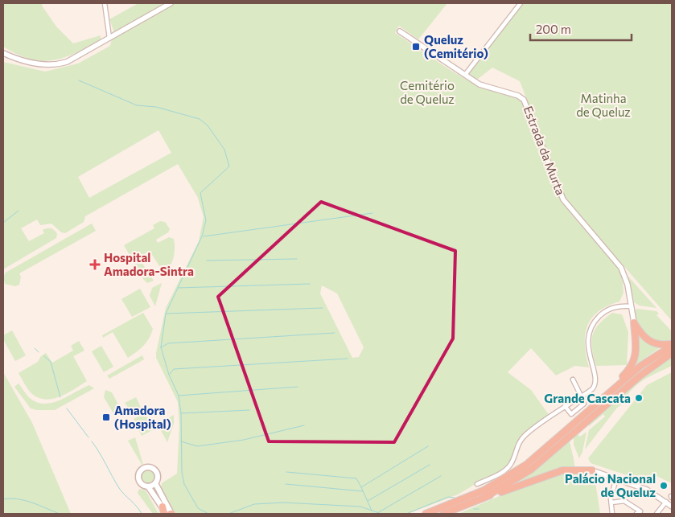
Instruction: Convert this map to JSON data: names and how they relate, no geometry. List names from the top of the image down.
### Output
{
  "streets": {
    "street": ["Estrada da Murta"]
  },
  "parks": ["Cemitério de Queluz", "Matinha de Queluz"],
  "places": {
    "transit": ["Queluz (Cemitério)", "Amadora (Hospital)"],
    "health": ["Hospital Amadora-Sintra"],
    "other": ["Grande Cascata", "Palácio Nacional de Queluz"]
  },
  "scale_bar": "200 m"
}
